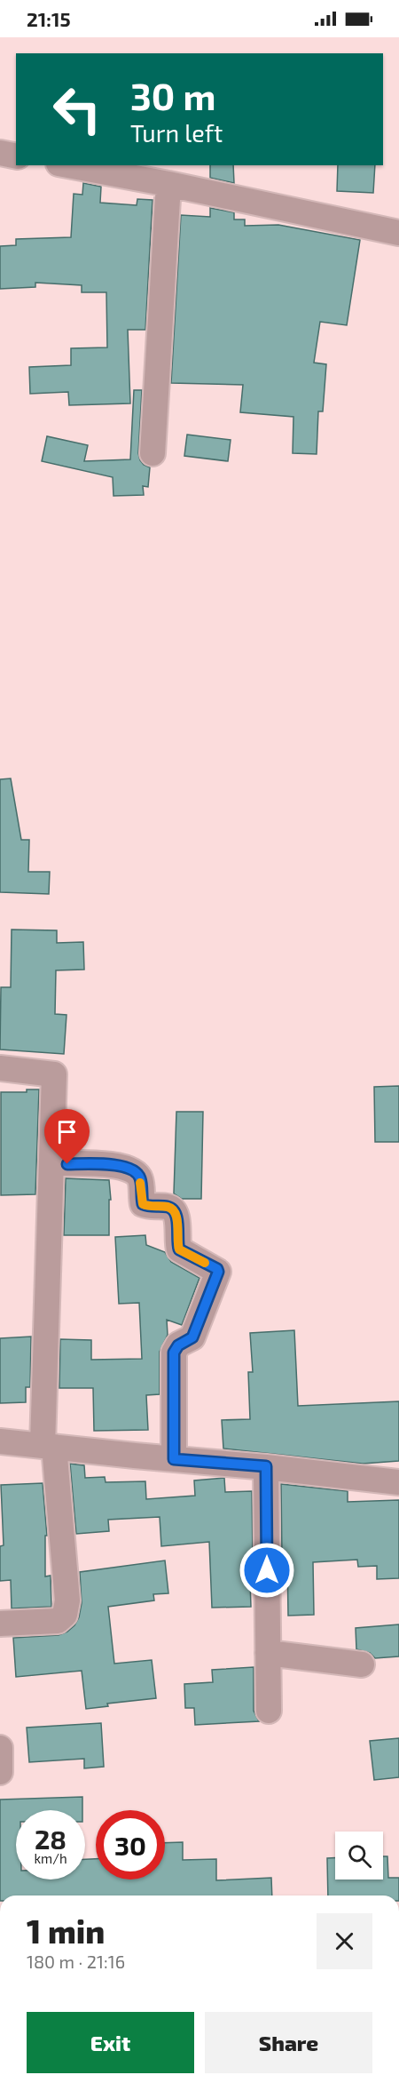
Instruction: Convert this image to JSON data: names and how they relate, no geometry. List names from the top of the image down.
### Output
{
  "page": {
    "status": "21:15",
    "turn": ["30 m", "Turn left"],
    "speed": "28 km/h",
    "limit": "30",
    "heading": ["1 min", "180 m · 21:16"],
    "buttons": ["Exit", "Share"]
  }
}
